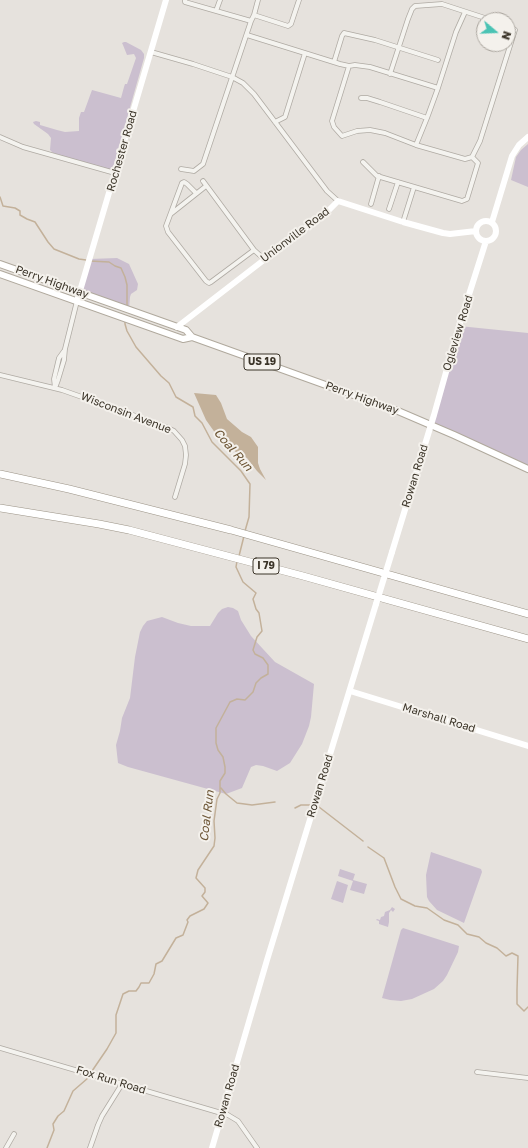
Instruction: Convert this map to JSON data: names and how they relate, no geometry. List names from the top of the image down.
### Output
{
  "streets": {
    "highway": ["I 79"],
    "street": [
      "Rochester Road",
      "Unionville Road",
      "Perry Highway",
      "Ogleview Road",
      "US 19",
      "Wisconsin Avenue",
      "Rowan Road",
      "Marshall Road",
      "Fox Run Road"
    ]
  },
  "crossings": [
    ["Rochester Road", "Perry Highway"],
    ["Unionville Road", "Perry Highway"],
    ["Unionville Road", "Ogleview Road"],
    ["Perry Highway", "Ogleview Road"],
    ["Perry Highway", "Rowan Road"],
    ["Ogleview Road", "Rowan Road"],
    ["Rowan Road", "Marshall Road"],
    ["Rowan Road", "Fox Run Road"]
  ],
  "water": ["Coal Run"],
  "north": "right"
}
